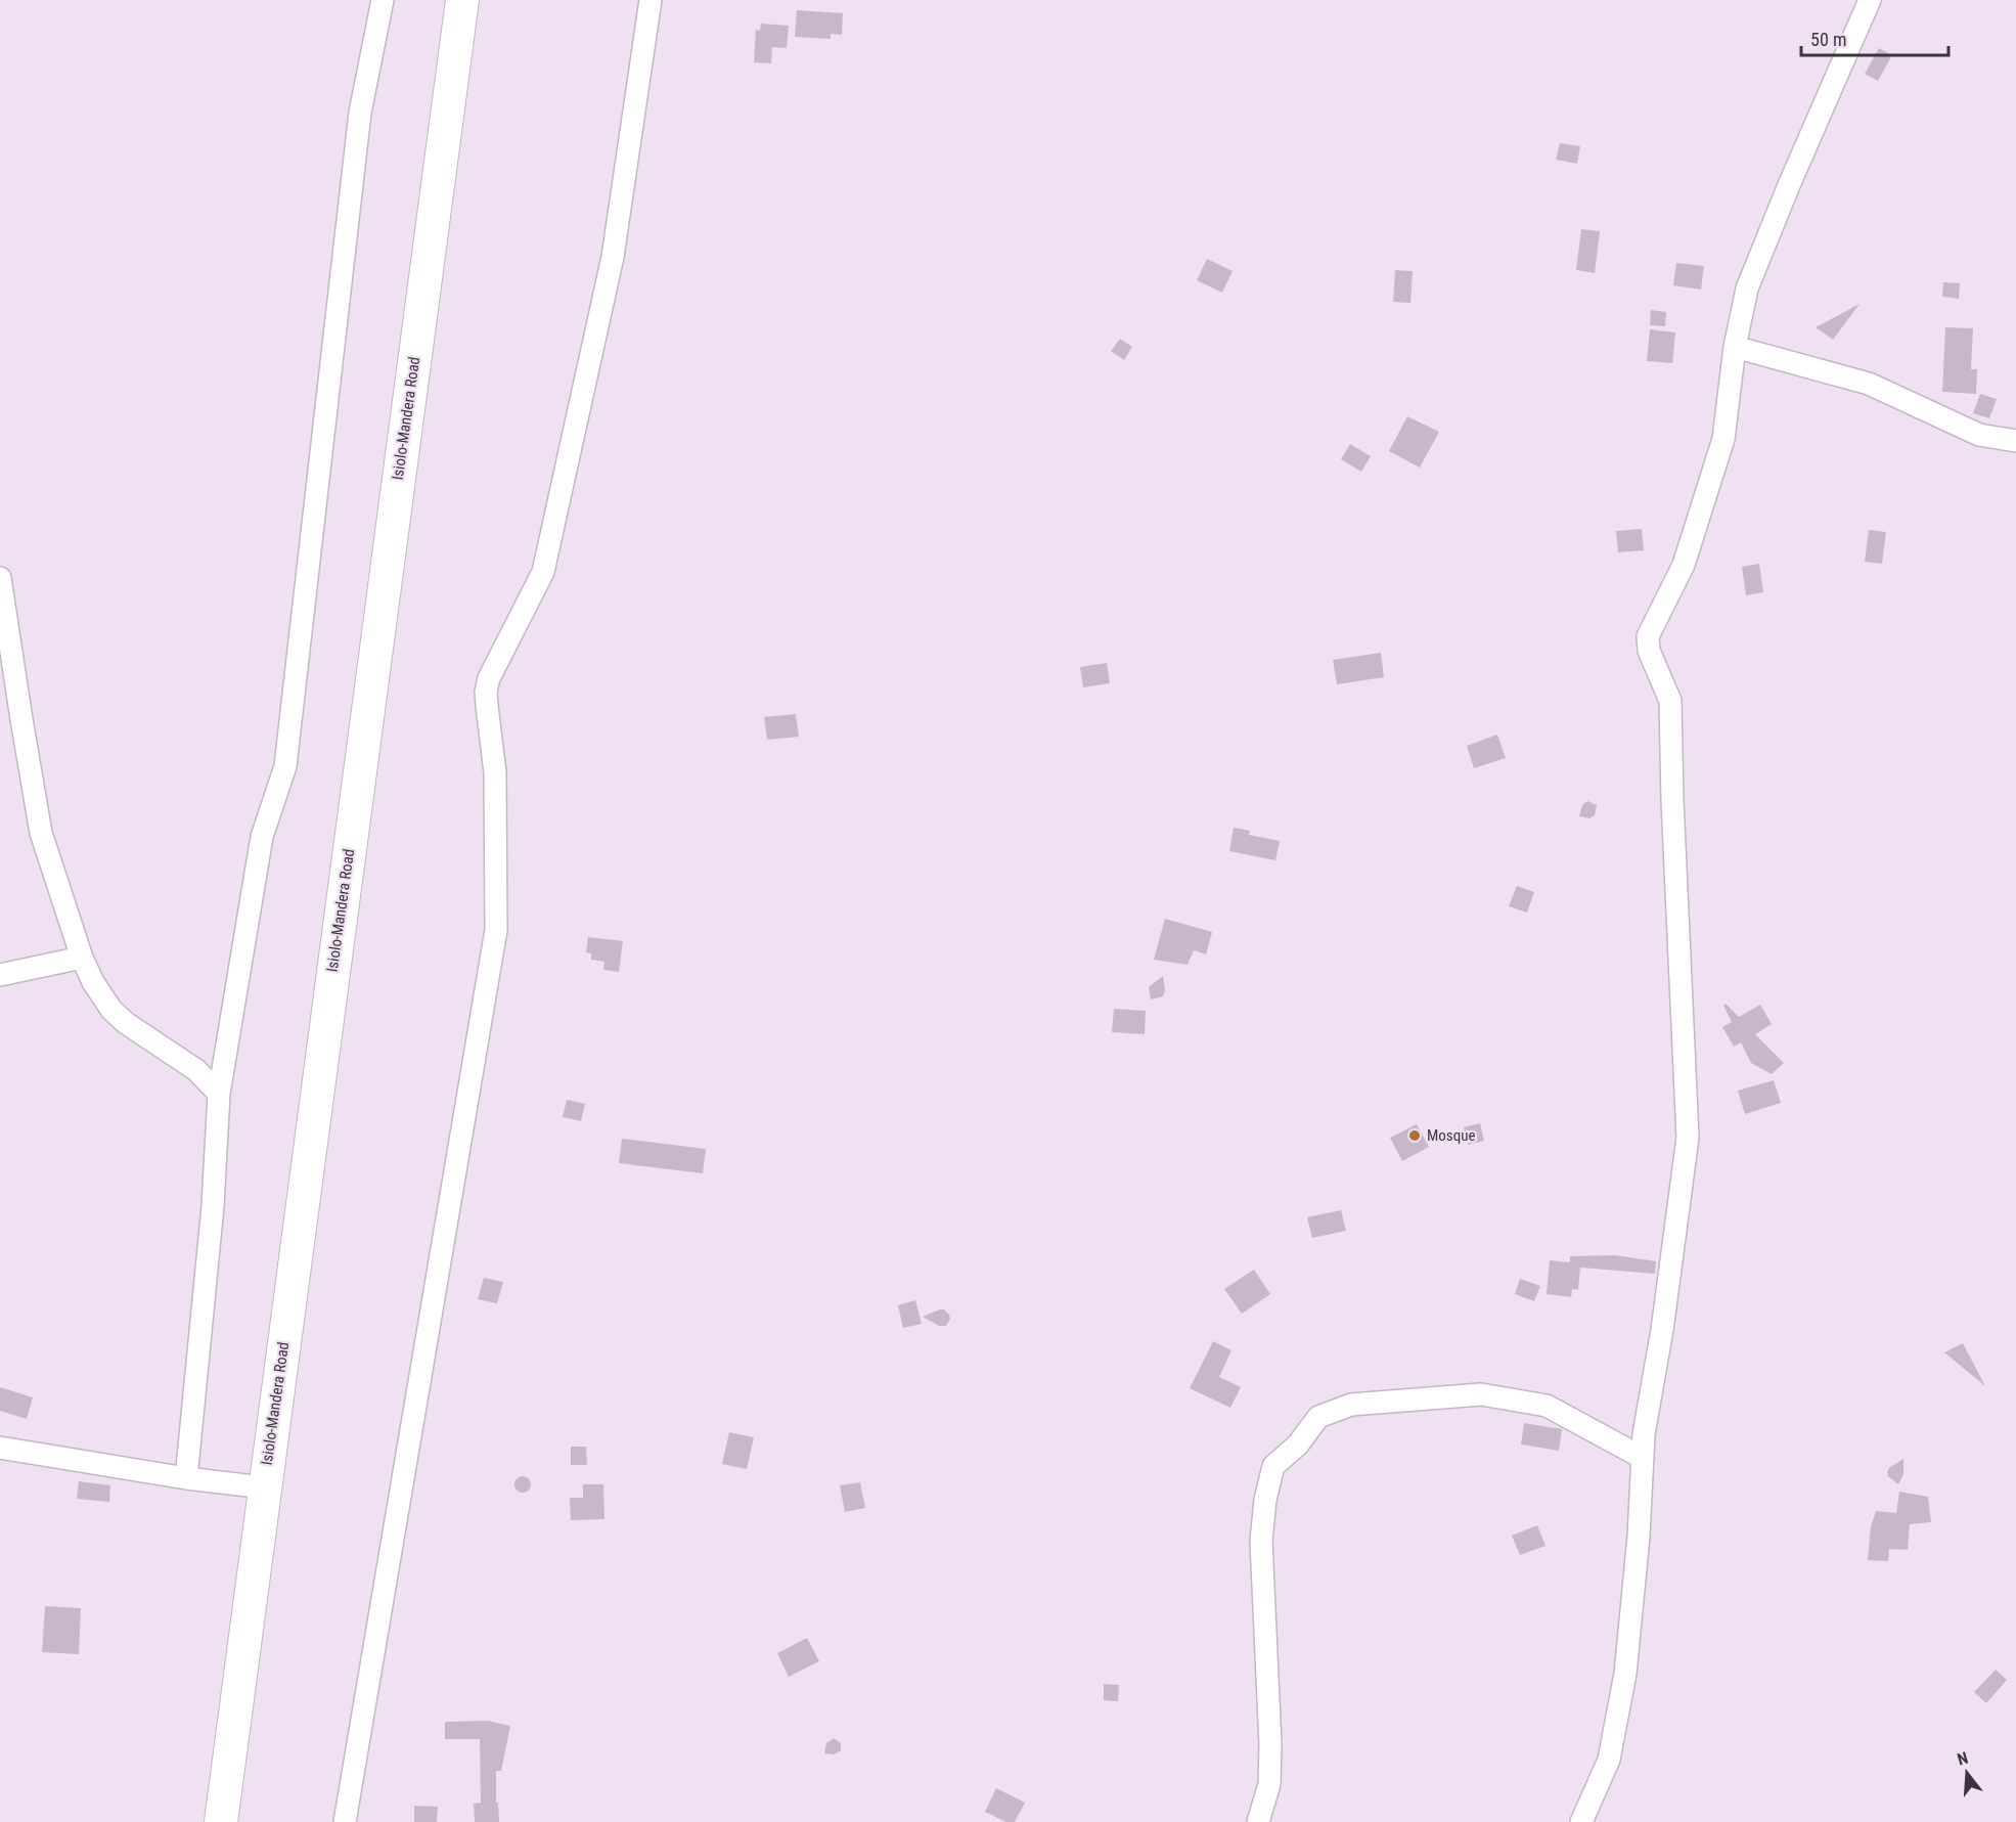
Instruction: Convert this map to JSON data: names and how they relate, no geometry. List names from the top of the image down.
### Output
{
  "streets": {
    "highway": ["Isiolo-Mandera Road"]
  },
  "places": ["Mosque"],
  "scale_bar": "50 m",
  "north": "top"
}
